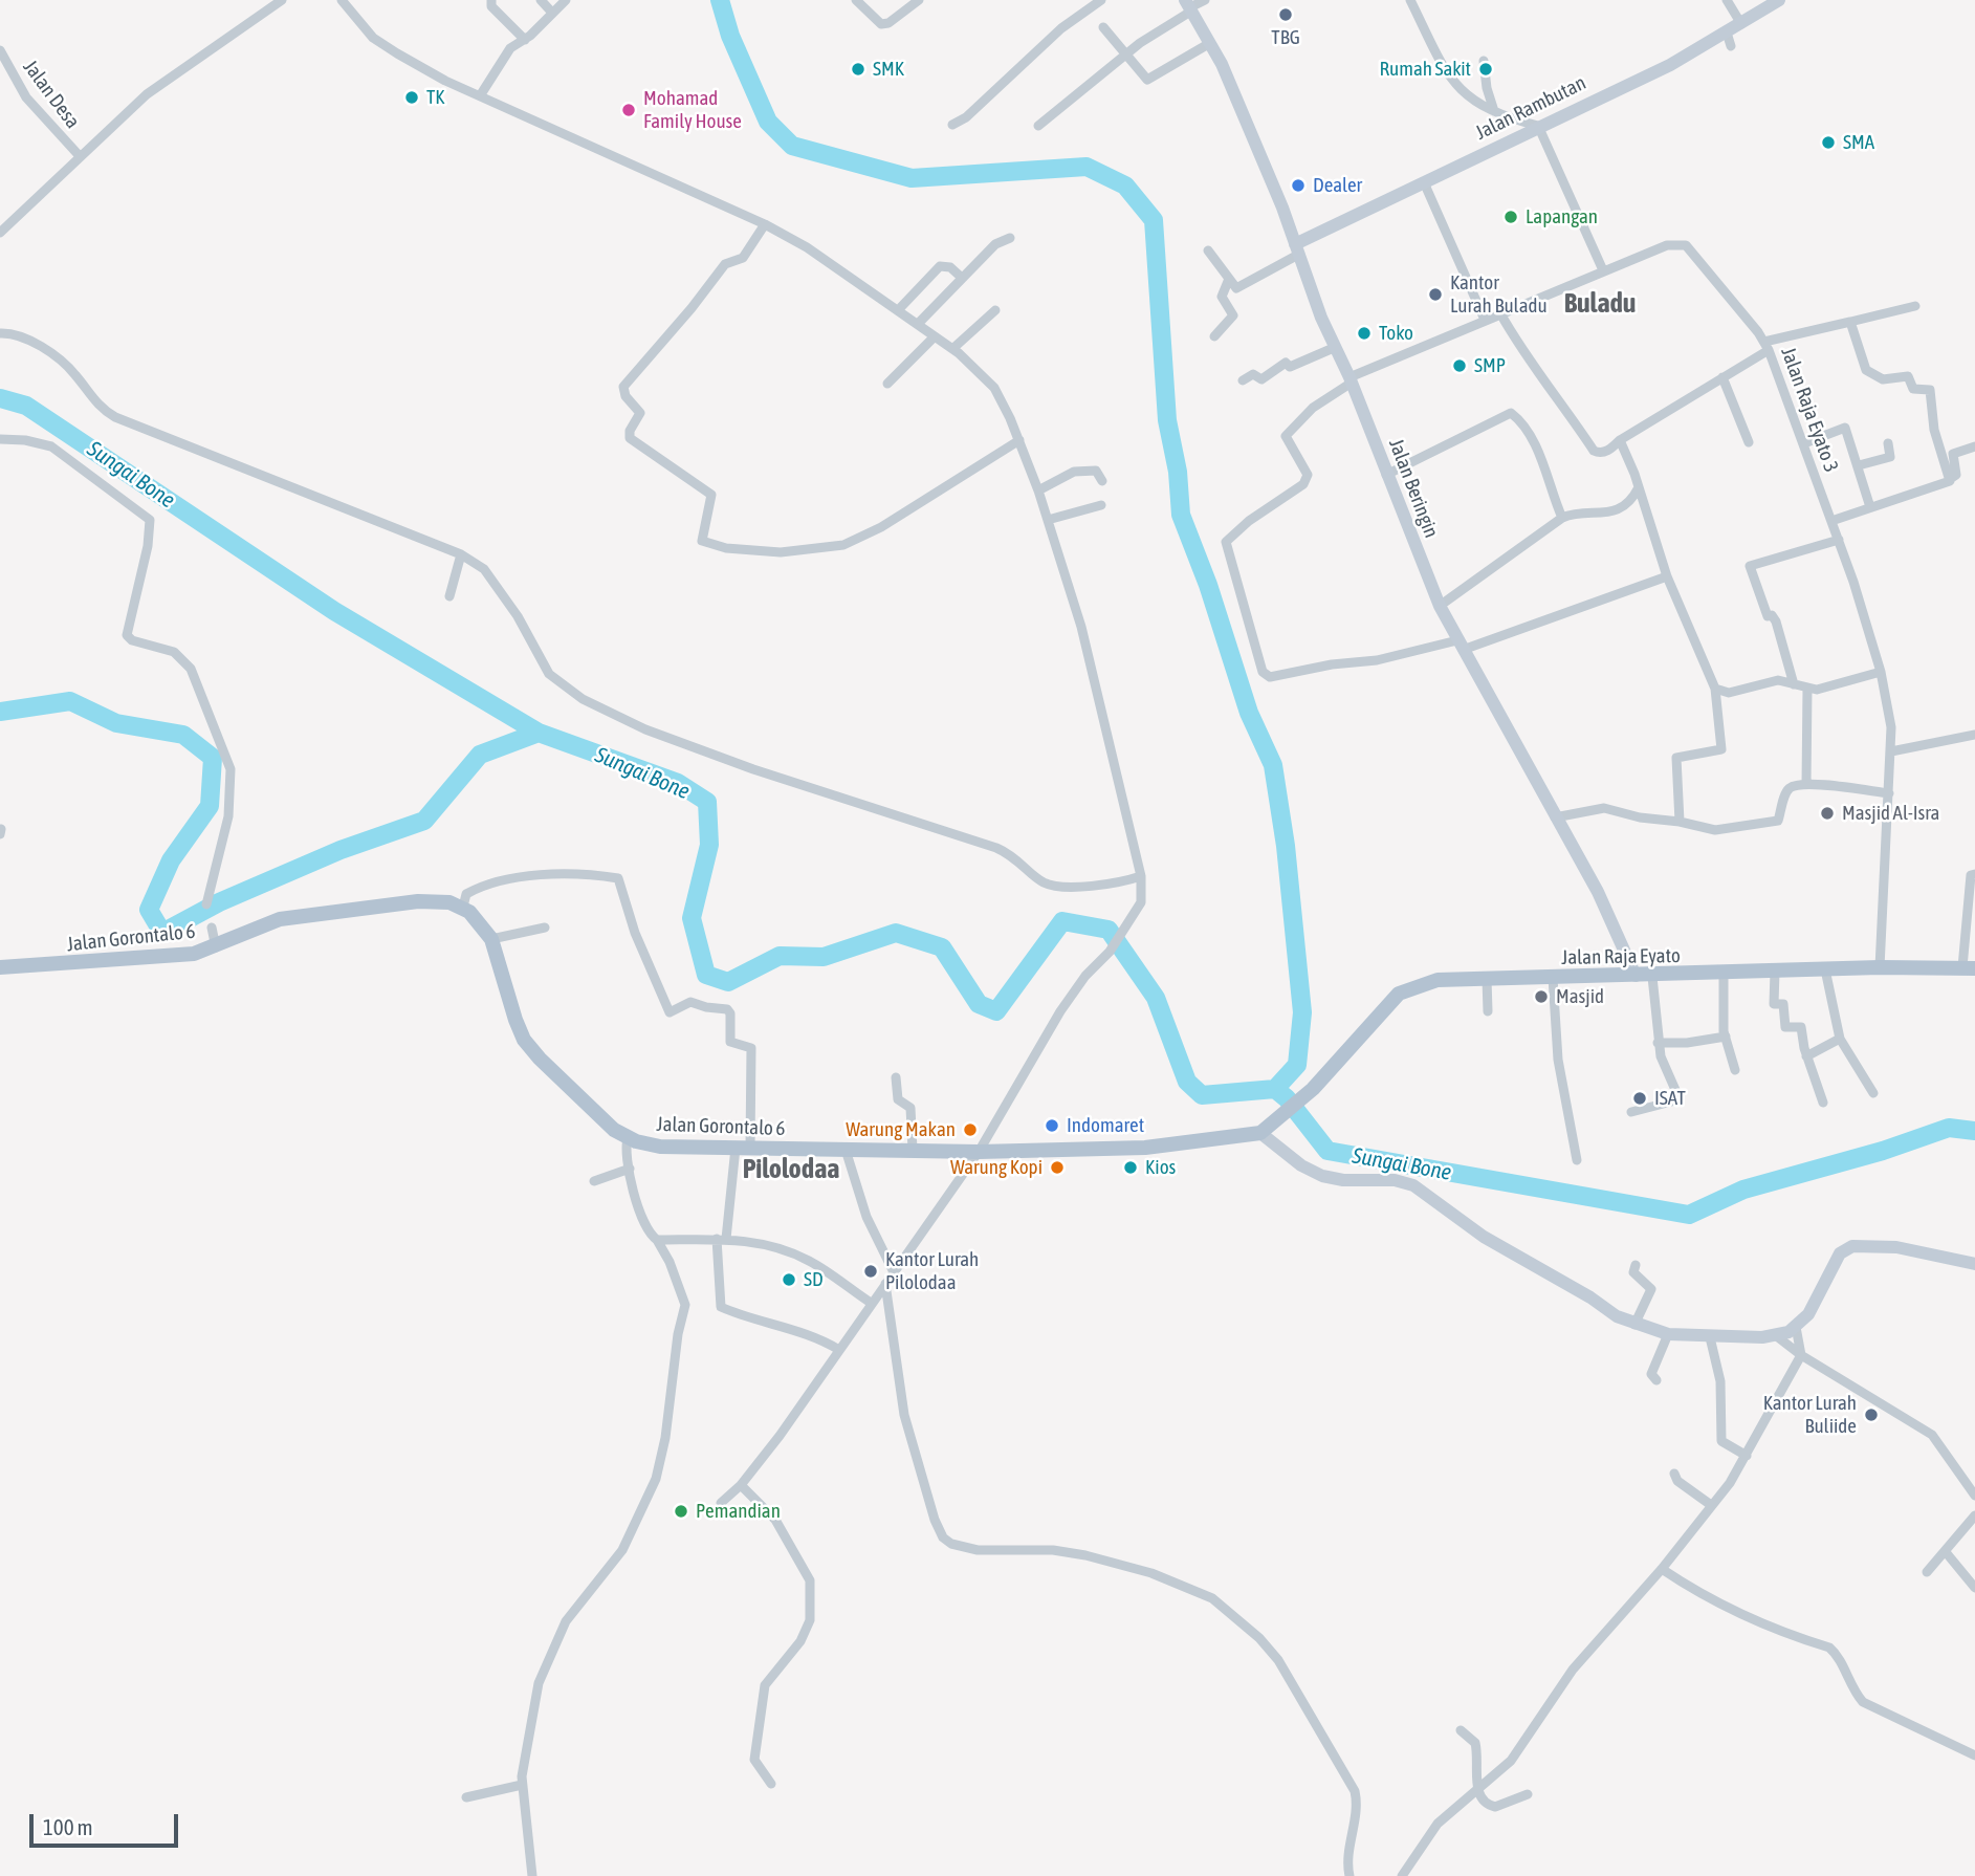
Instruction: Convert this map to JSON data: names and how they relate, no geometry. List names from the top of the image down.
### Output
{
  "streets": {
    "main road": ["Jalan Gorontalo 6", "Jalan Raja Eyato"],
    "street": [
      "Jalan Desa",
      "Jalan Rambutan",
      "Jalan Raja Eyato 3",
      "Jalan Beringin"
    ]
  },
  "crossings": [
    ["Jalan Rambutan", "Jalan Beringin"],
    ["Jalan Raja Eyato 3", "Jalan Beringin"],
    ["Jalan Raja Eyato 3", "Jalan Raja Eyato"],
    ["Jalan Beringin", "Jalan Raja Eyato"],
    ["Jalan Gorontalo 6", "Jalan Raja Eyato"]
  ],
  "districts": ["Buladu", "Pilolodaa"],
  "water": ["Sungai Bone"],
  "places": [
    "TBG",
    "SMK",
    "Rumah Sakit",
    "TK",
    "Mohamad Family House",
    "SMA",
    "Dealer",
    "Lapangan",
    "Kantor Lurah Buladu",
    "Toko",
    "SMP",
    "Masjid Al-Isra",
    "Masjid",
    "ISAT",
    "Indomaret",
    "Warung Makan",
    "Warung Kopi",
    "Kios",
    "Kantor Lurah Pilolodaa",
    "SD",
    "Kantor Lurah Buliide",
    "Pemandian"
  ],
  "scale_bar": "100 m"
}
